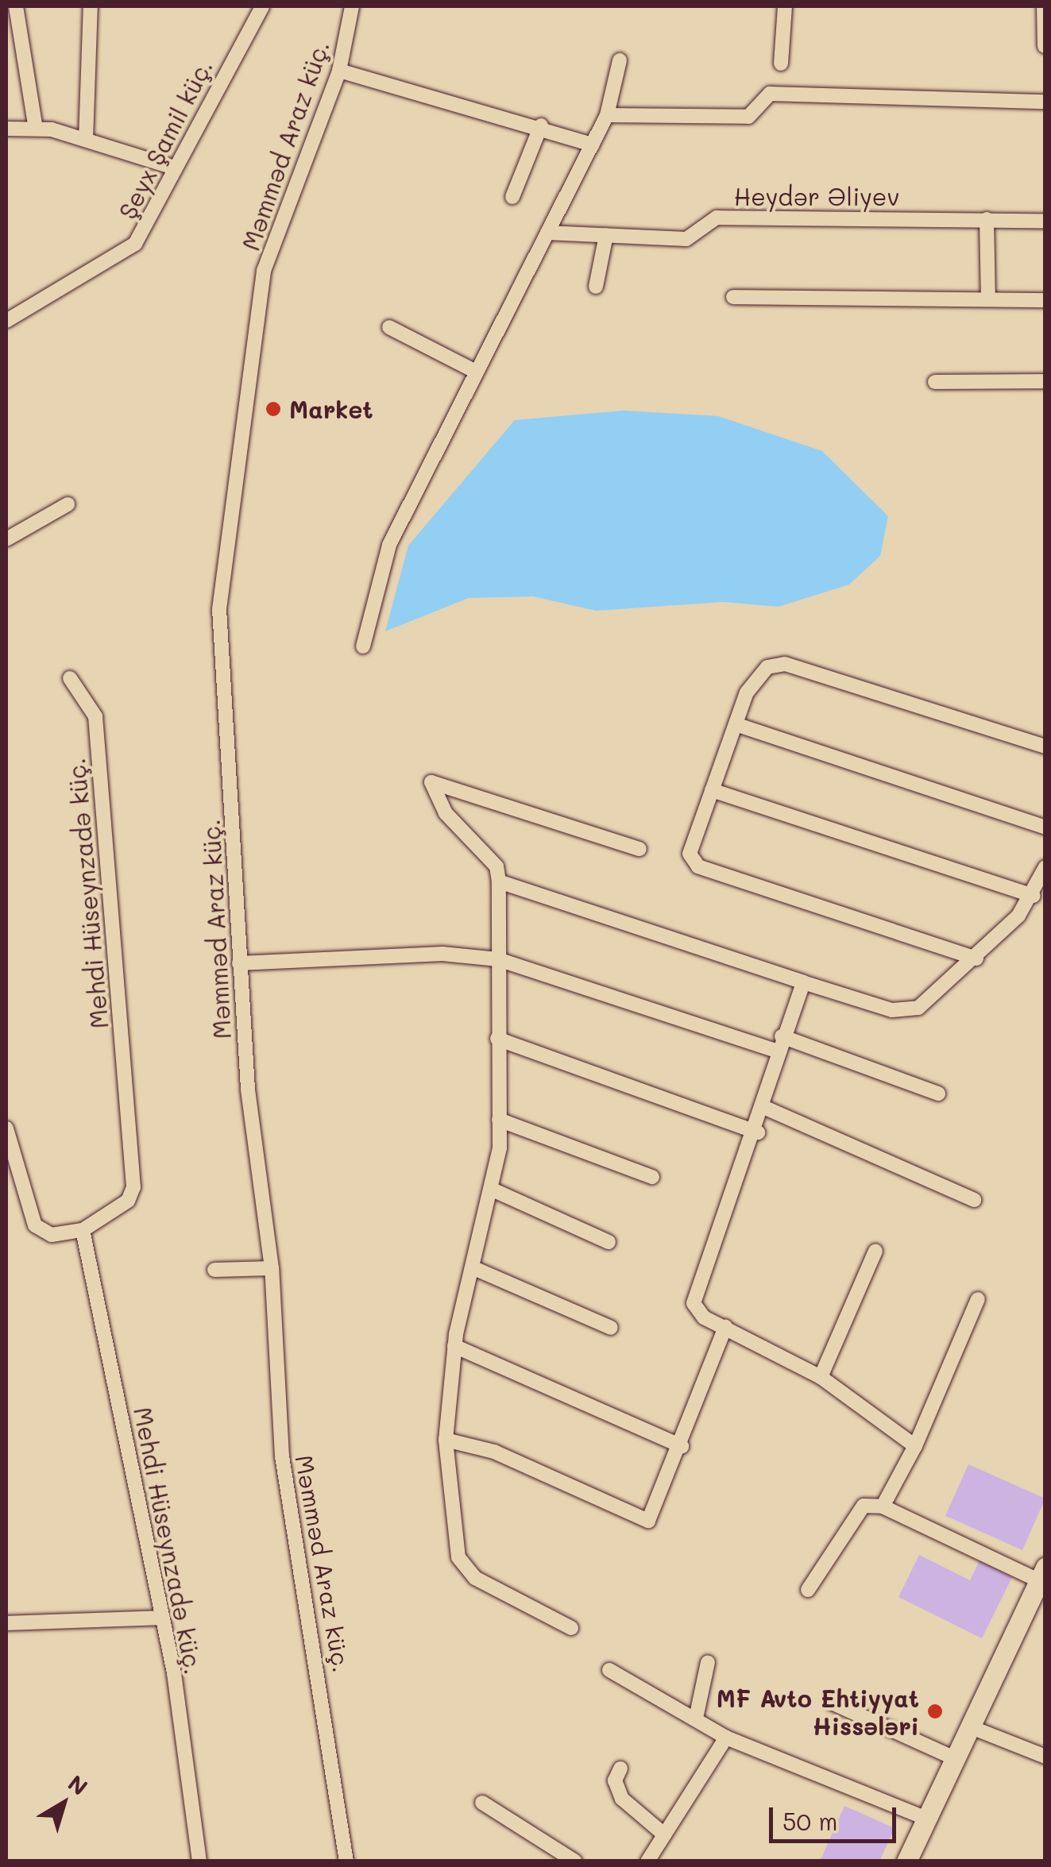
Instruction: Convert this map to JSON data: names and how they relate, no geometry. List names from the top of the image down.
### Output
{
  "streets": {
    "street": [
      "Şeyx Şamil küç.",
      "Məmməd Araz küç.",
      "Heydər Əliyev",
      "Mehdi Hüseynzadə küç."
    ]
  },
  "places": ["Market", "MF Avto Ehtiyyat Hissələri"],
  "scale_bar": "50 m",
  "north": "top right"
}
